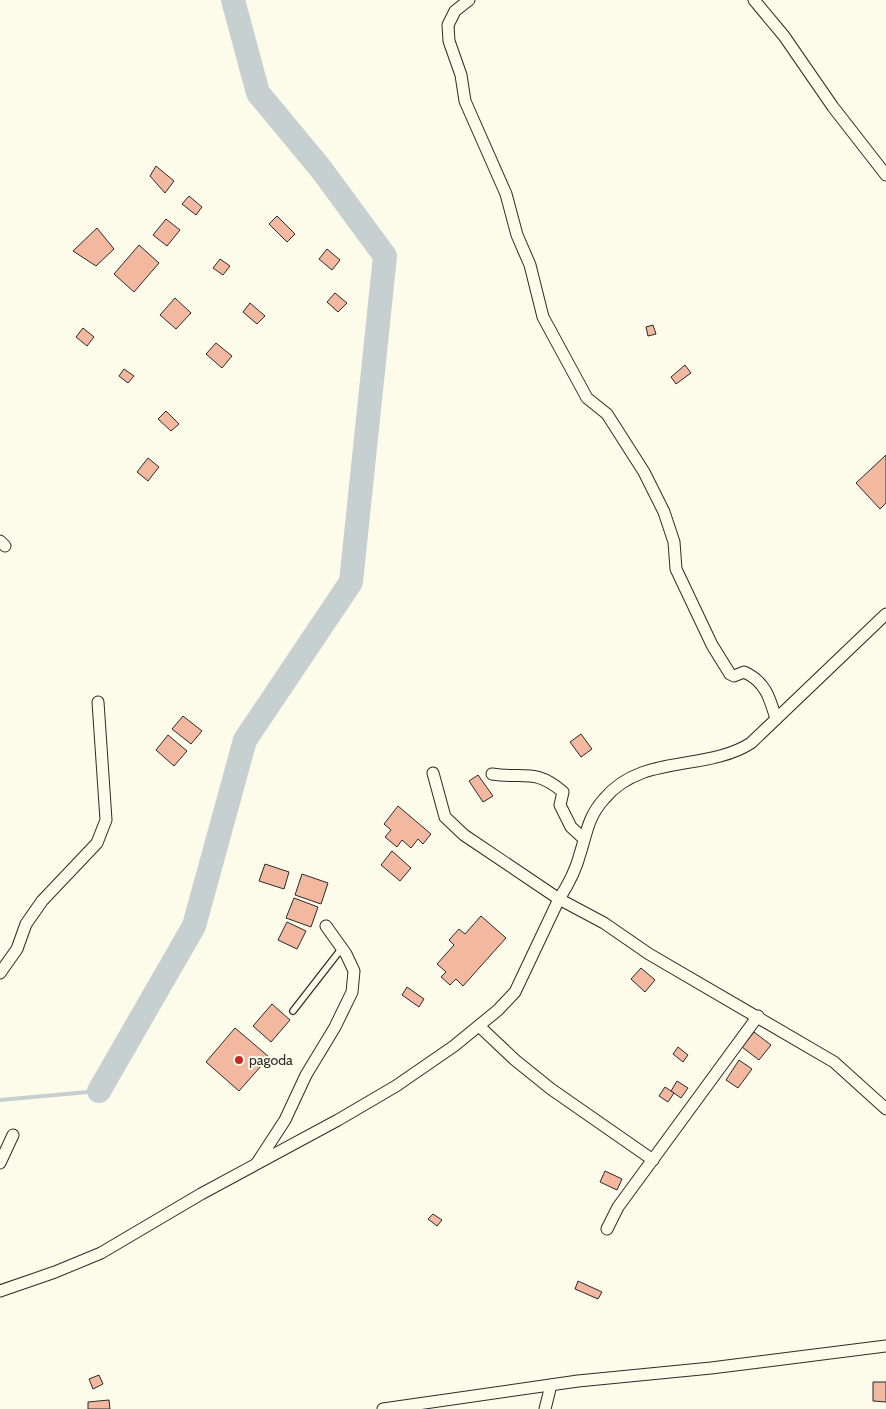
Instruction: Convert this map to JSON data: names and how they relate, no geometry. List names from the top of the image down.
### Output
{
  "places": ["pagoda"]
}
